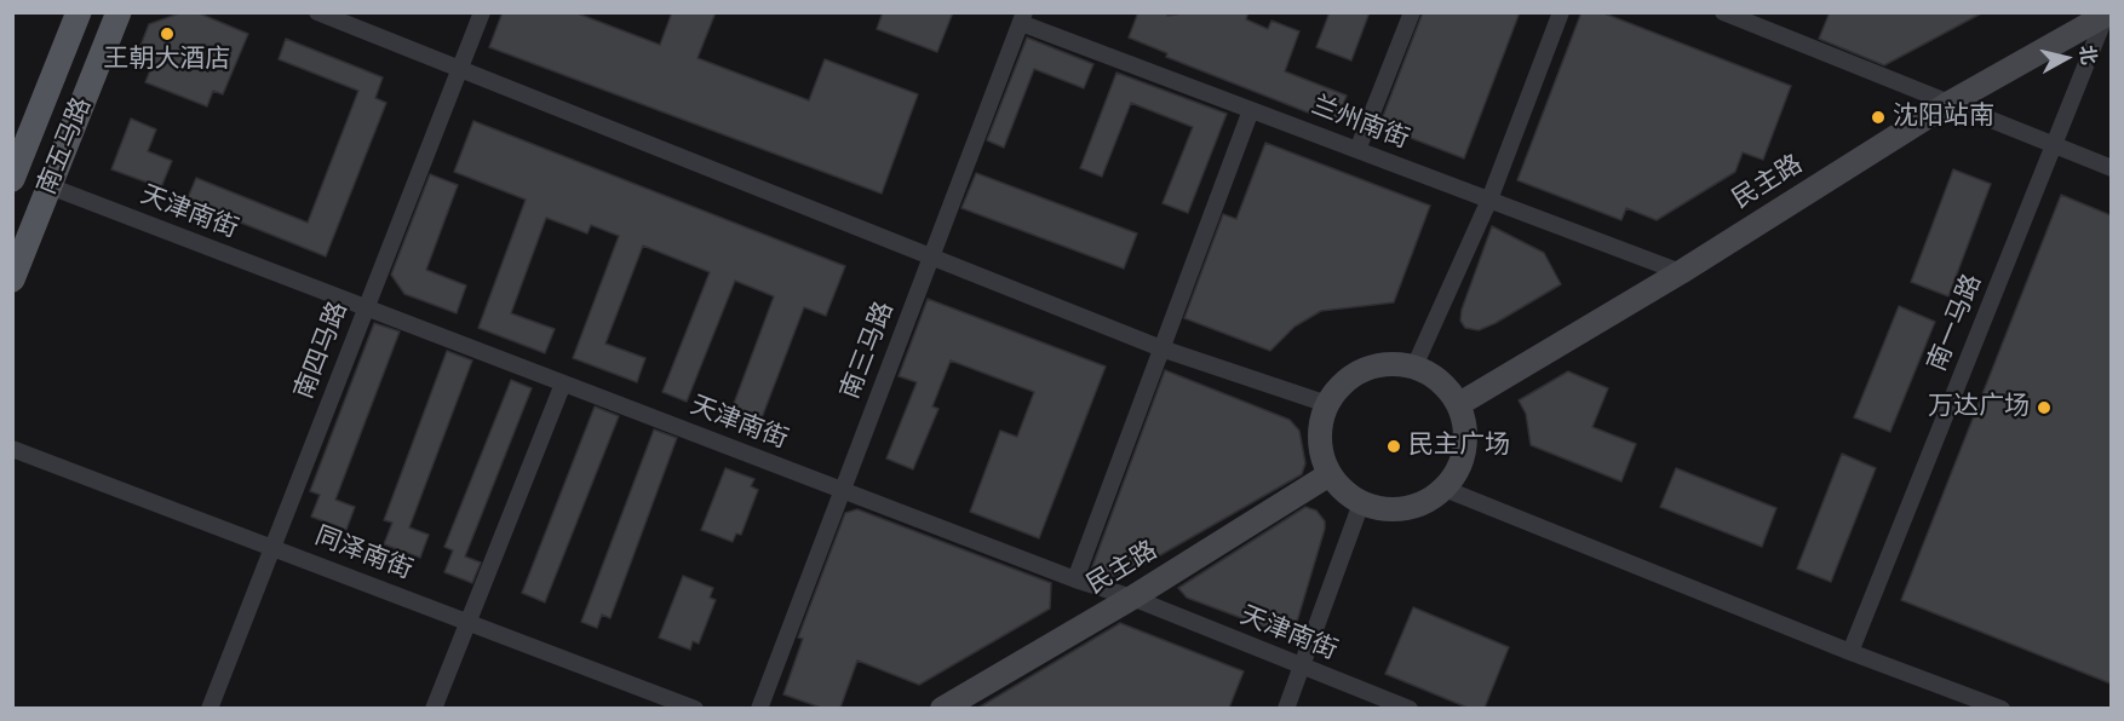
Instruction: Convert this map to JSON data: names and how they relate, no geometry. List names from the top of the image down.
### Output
{
  "streets": {
    "main road": ["南五马路"],
    "street": [
      "兰州南街",
      "民主路",
      "天津南街",
      "南一马路",
      "南四马路",
      "南三马路",
      "同泽南街"
    ]
  },
  "crossings": [
    ["兰州南街", "民主路"],
    ["兰州南街", "南三马路"],
    ["南五马路", "天津南街"],
    ["民主路", "天津南街"],
    ["民主路", "南一马路"],
    ["天津南街", "南四马路"],
    ["天津南街", "南三马路"],
    ["南四马路", "同泽南街"]
  ],
  "places": [
    "王朝大酒店",
    "沈阳站南",
    "万达广场",
    "民主广场"
  ],
  "north": "right"
}
